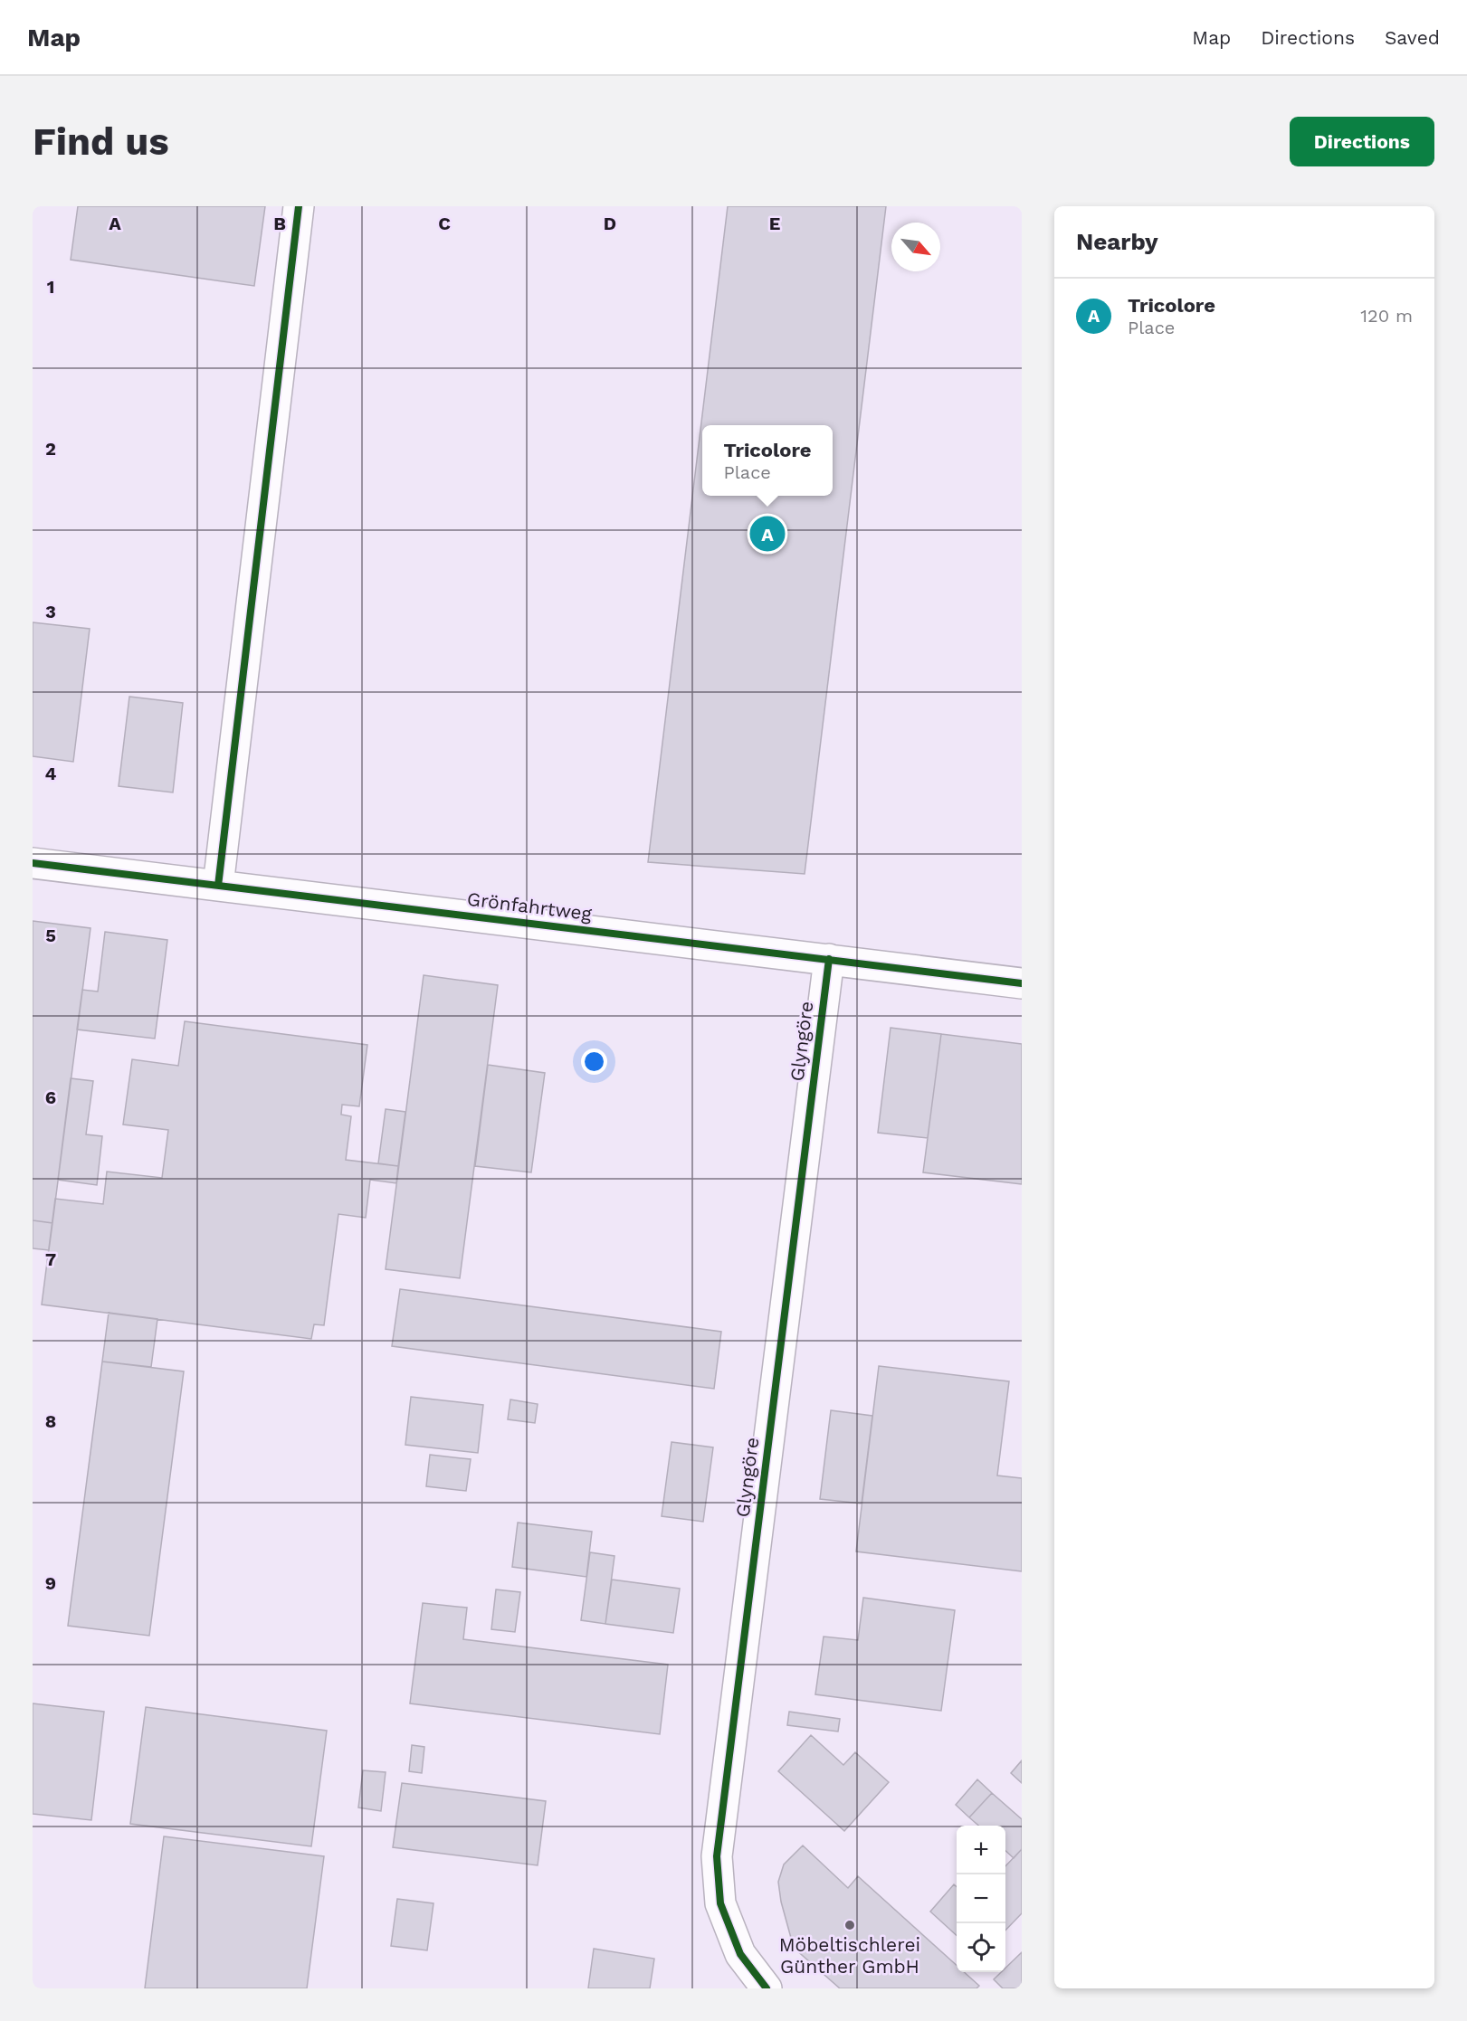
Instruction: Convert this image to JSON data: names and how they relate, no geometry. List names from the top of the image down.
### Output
{
  "streets": {
    "street": ["Grönfahrtweg", "Glyngöre"]
  },
  "crossings": [
    ["Grönfahrtweg", "Glyngöre"]
  ],
  "places": ["Möbeltischlerei Günther GmbH"],
  "north": "bottom right",
  "page": {
    "header": "Map",
    "nav": ["Map", "Directions", "Saved"],
    "buttons": "Directions",
    "title": "Find us",
    "heading": "Nearby",
    "list": [
      {
        "mark": "A",
        "name": "Tricolore",
        "note": "Place",
        "value": "120 m"
      }
    ],
    "popup": ["Tricolore", "Place"],
    "pins": "A",
    "map_buttons": ["+", "−"]
  },
  "grid": {
    "columns": [
      "A",
      "B",
      "C",
      "D",
      "E"
    ],
    "rows": [
      "1",
      "2",
      "3",
      "4",
      "5",
      "6",
      "7",
      "8",
      "9"
    ]
  }
}
